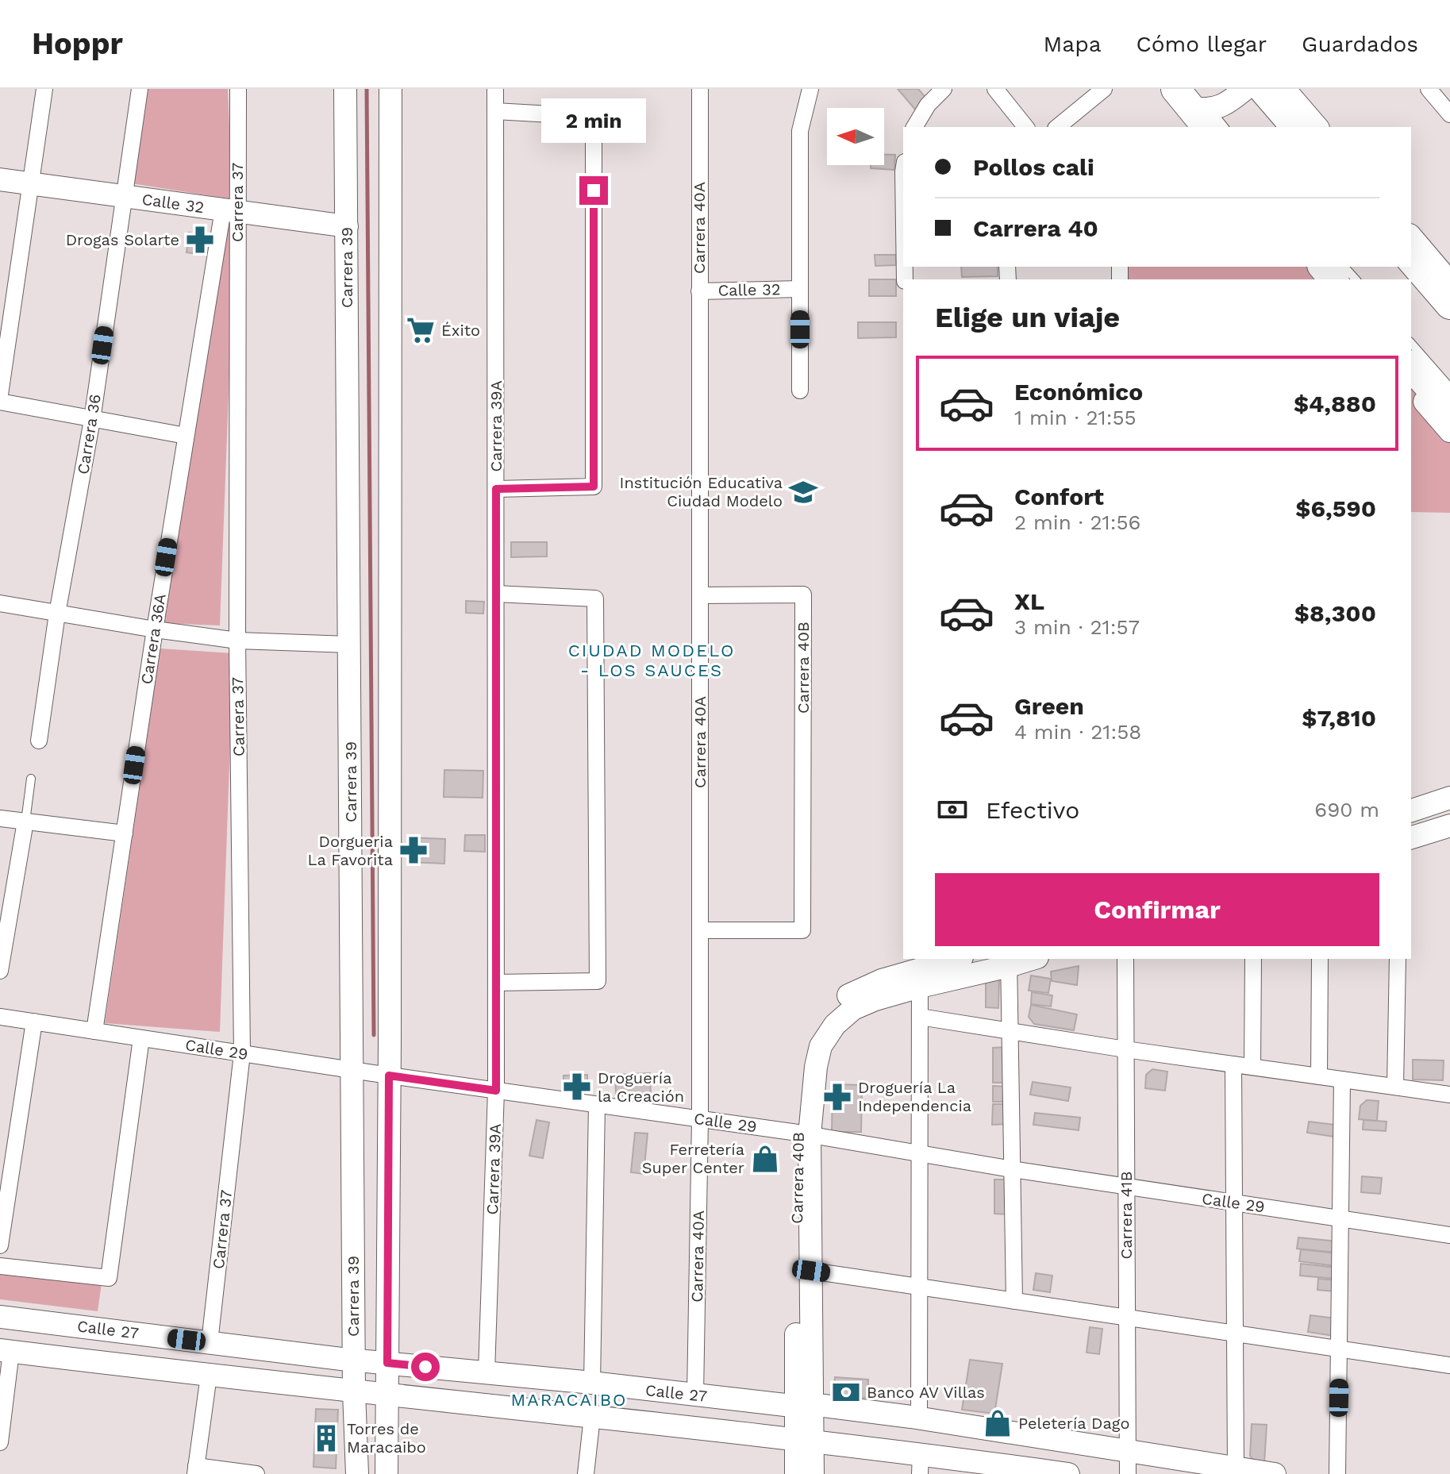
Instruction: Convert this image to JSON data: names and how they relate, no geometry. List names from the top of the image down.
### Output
{
  "streets": {
    "main road": [
      "Calle 32",
      "Carrera 39",
      "Carrera 40B",
      "Calle 27"
    ],
    "street": [
      "Carrera 37",
      "Carrera 40A",
      "Carrera 39A",
      "Carrera 36",
      "Carrera 36A",
      "Calle 29",
      "Carrera 41B"
    ]
  },
  "crossings": [
    ["Carrera 37", "Calle 32"],
    ["Carrera 37", "Carrera 36A"],
    ["Carrera 37", "Calle 29"],
    ["Carrera 37", "Calle 27"],
    ["Calle 32", "Carrera 40A"],
    ["Calle 32", "Carrera 39"],
    ["Calle 32", "Carrera 36"],
    ["Calle 32", "Carrera 36A"],
    ["Carrera 40A", "Carrera 40B"],
    ["Carrera 40A", "Calle 29"],
    ["Carrera 40A", "Calle 27"],
    ["Carrera 39", "Calle 29"],
    ["Carrera 39", "Calle 27"],
    ["Carrera 39A", "Calle 29"],
    ["Carrera 39A", "Calle 27"],
    ["Carrera 36A", "Calle 29"],
    ["Carrera 40B", "Calle 29"],
    ["Carrera 40B", "Calle 27"],
    ["Calle 29", "Carrera 41B"],
    ["Carrera 41B", "Calle 27"]
  ],
  "districts": ["CIUDAD MODELO - LOS SAUCES", "MARACAIBO"],
  "places": {
    "pharmacy": [
      "Drogas Solarte",
      "Dorgueria La Favorita",
      "Droguería la Creación",
      "Droguería La Independencia"
    ],
    "supermarket": ["Éxito"],
    "school or university": ["Institución Educativa Ciudad Modelo"],
    "shop": ["Ferretería Super Center", "Peletería Dago"],
    "bank": ["Banco AV Villas"],
    "building": ["Torres de Maracaibo"]
  },
  "north": "left",
  "page": {
    "header": "Hoppr",
    "nav": ["Mapa", "Cómo llegar", "Guardados"],
    "bubble": "2 min",
    "banner": ["Pollos cali", "Carrera 40"],
    "heading": "Elige un viaje",
    "list": [
      {
        "name": "Económico",
        "note": "1 min · 21:55",
        "value": "$4,880"
      },
      {
        "name": "Confort",
        "note": "2 min · 21:56",
        "value": "$6,590"
      },
      {
        "name": "XL",
        "note": "3 min · 21:57",
        "value": "$8,300"
      },
      {
        "name": "Green",
        "note": "4 min · 21:58",
        "value": "$7,810"
      }
    ],
    "pay": ["Efectivo", "690 m"],
    "buttons": "Confirmar"
  }
}
